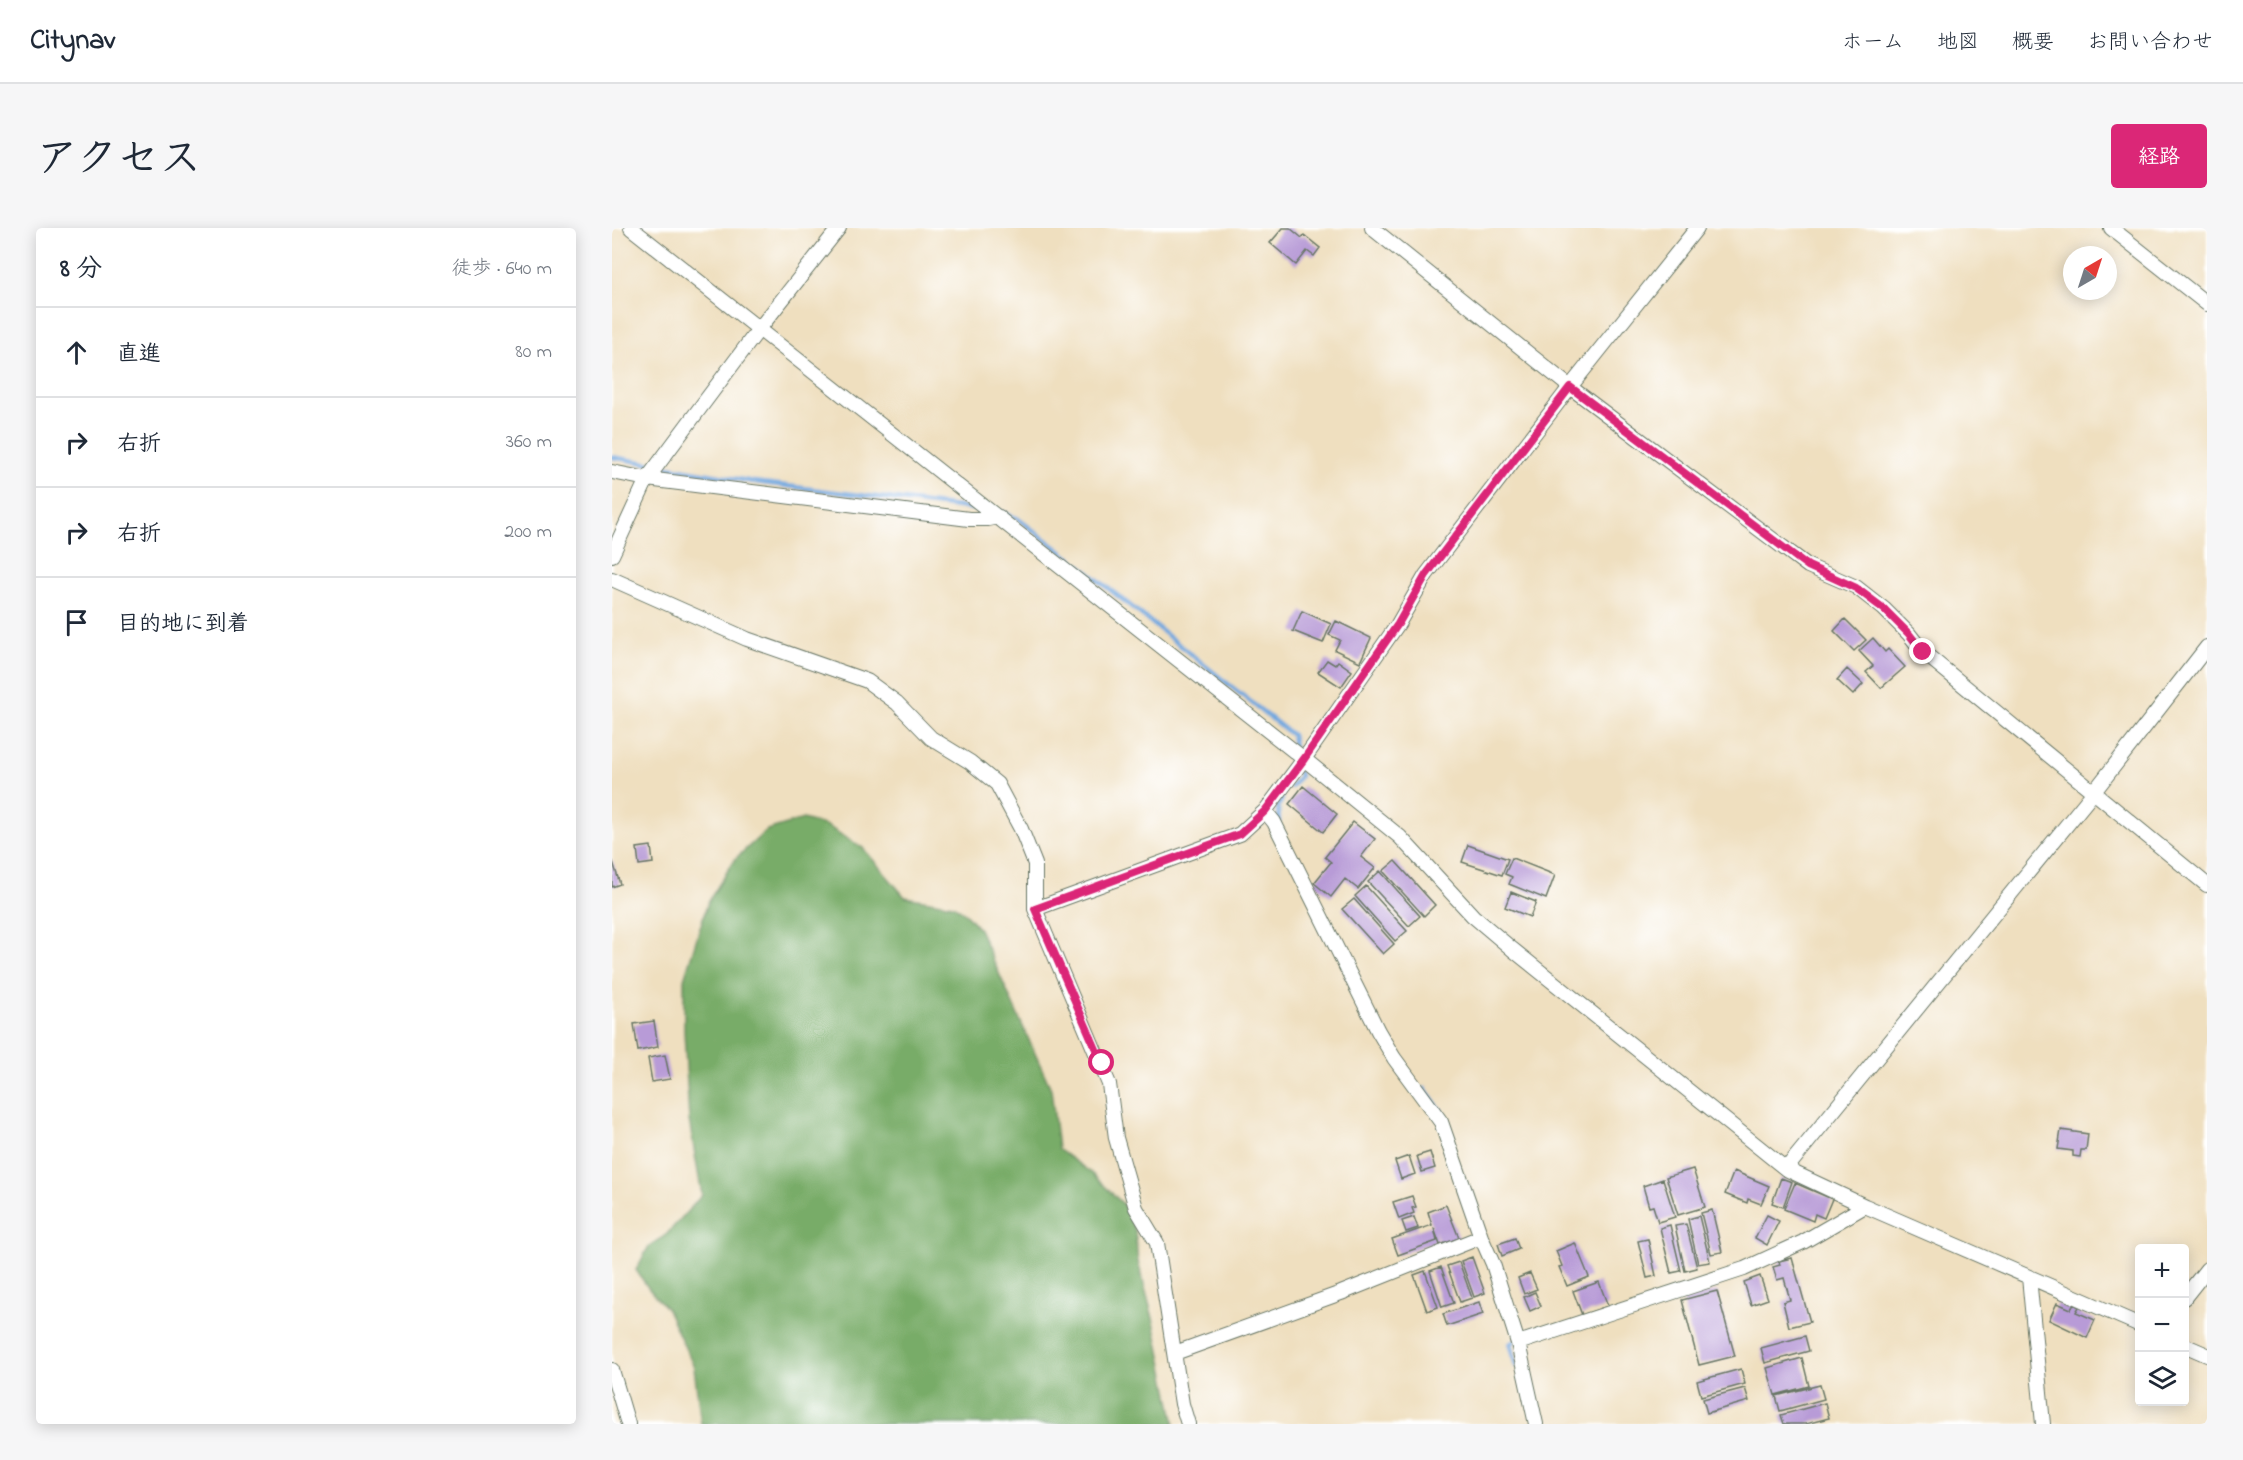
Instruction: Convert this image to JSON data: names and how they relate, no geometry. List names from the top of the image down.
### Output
{
  "north": "top right",
  "page": {
    "header": "Citynav",
    "nav": [
      "ホーム",
      "地図",
      "概要",
      "お問い合わせ"
    ],
    "title": "アクセス",
    "buttons": "経路",
    "heading": ["8 分", "徒歩 · 640 m"],
    "list": [
      ["直進", "80 m"],
      ["右折", "360 m"],
      ["右折", "200 m"],
      "目的地に到着"
    ],
    "map_buttons": ["+", "−"]
  }
}
